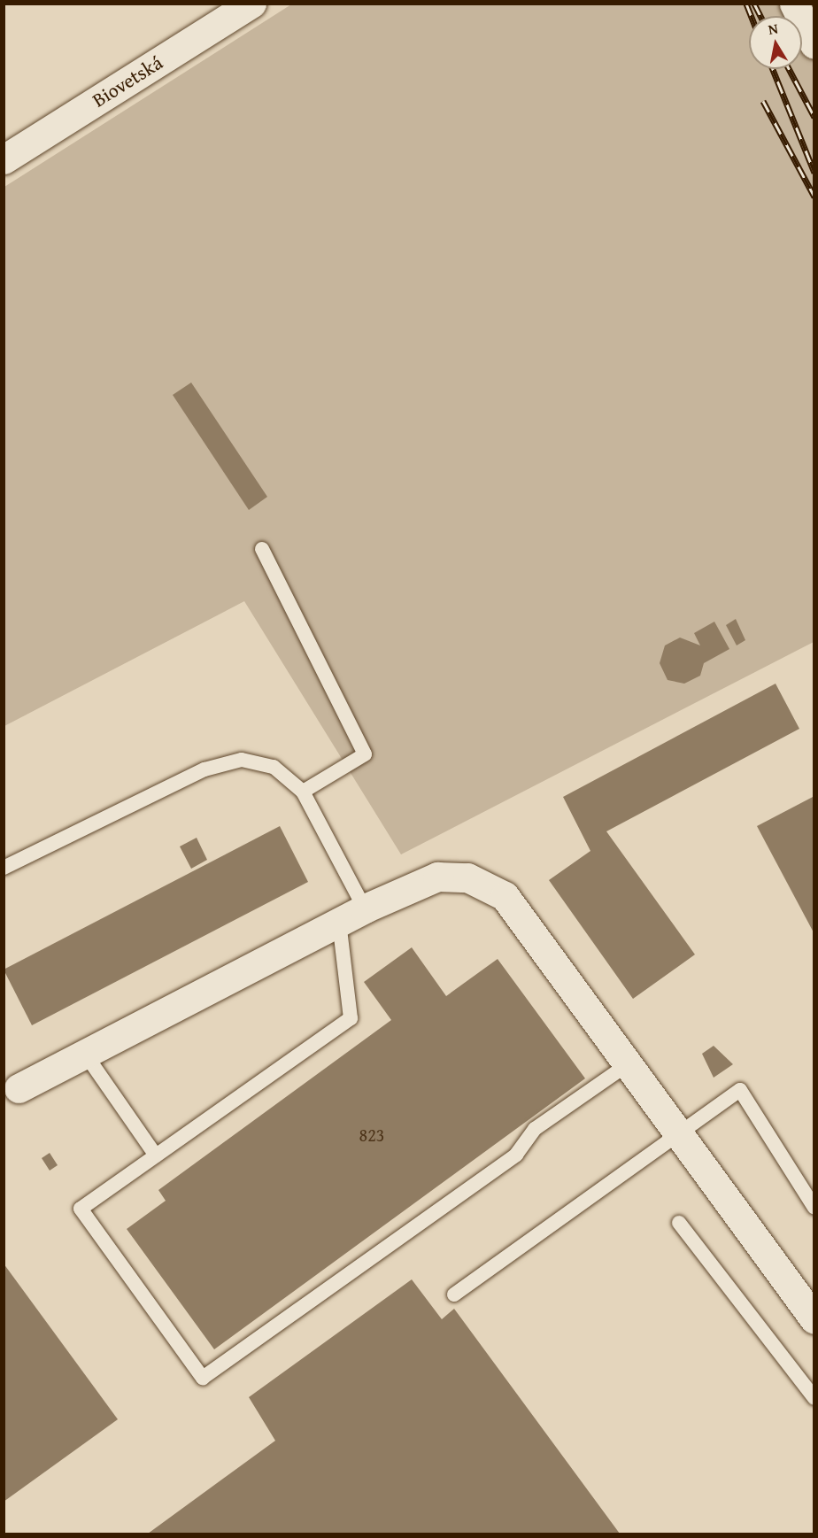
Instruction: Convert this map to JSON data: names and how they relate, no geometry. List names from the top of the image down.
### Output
{
  "streets": {
    "street": ["Biovetská"]
  },
  "house_numbers": ["823"],
  "north": "top"
}
